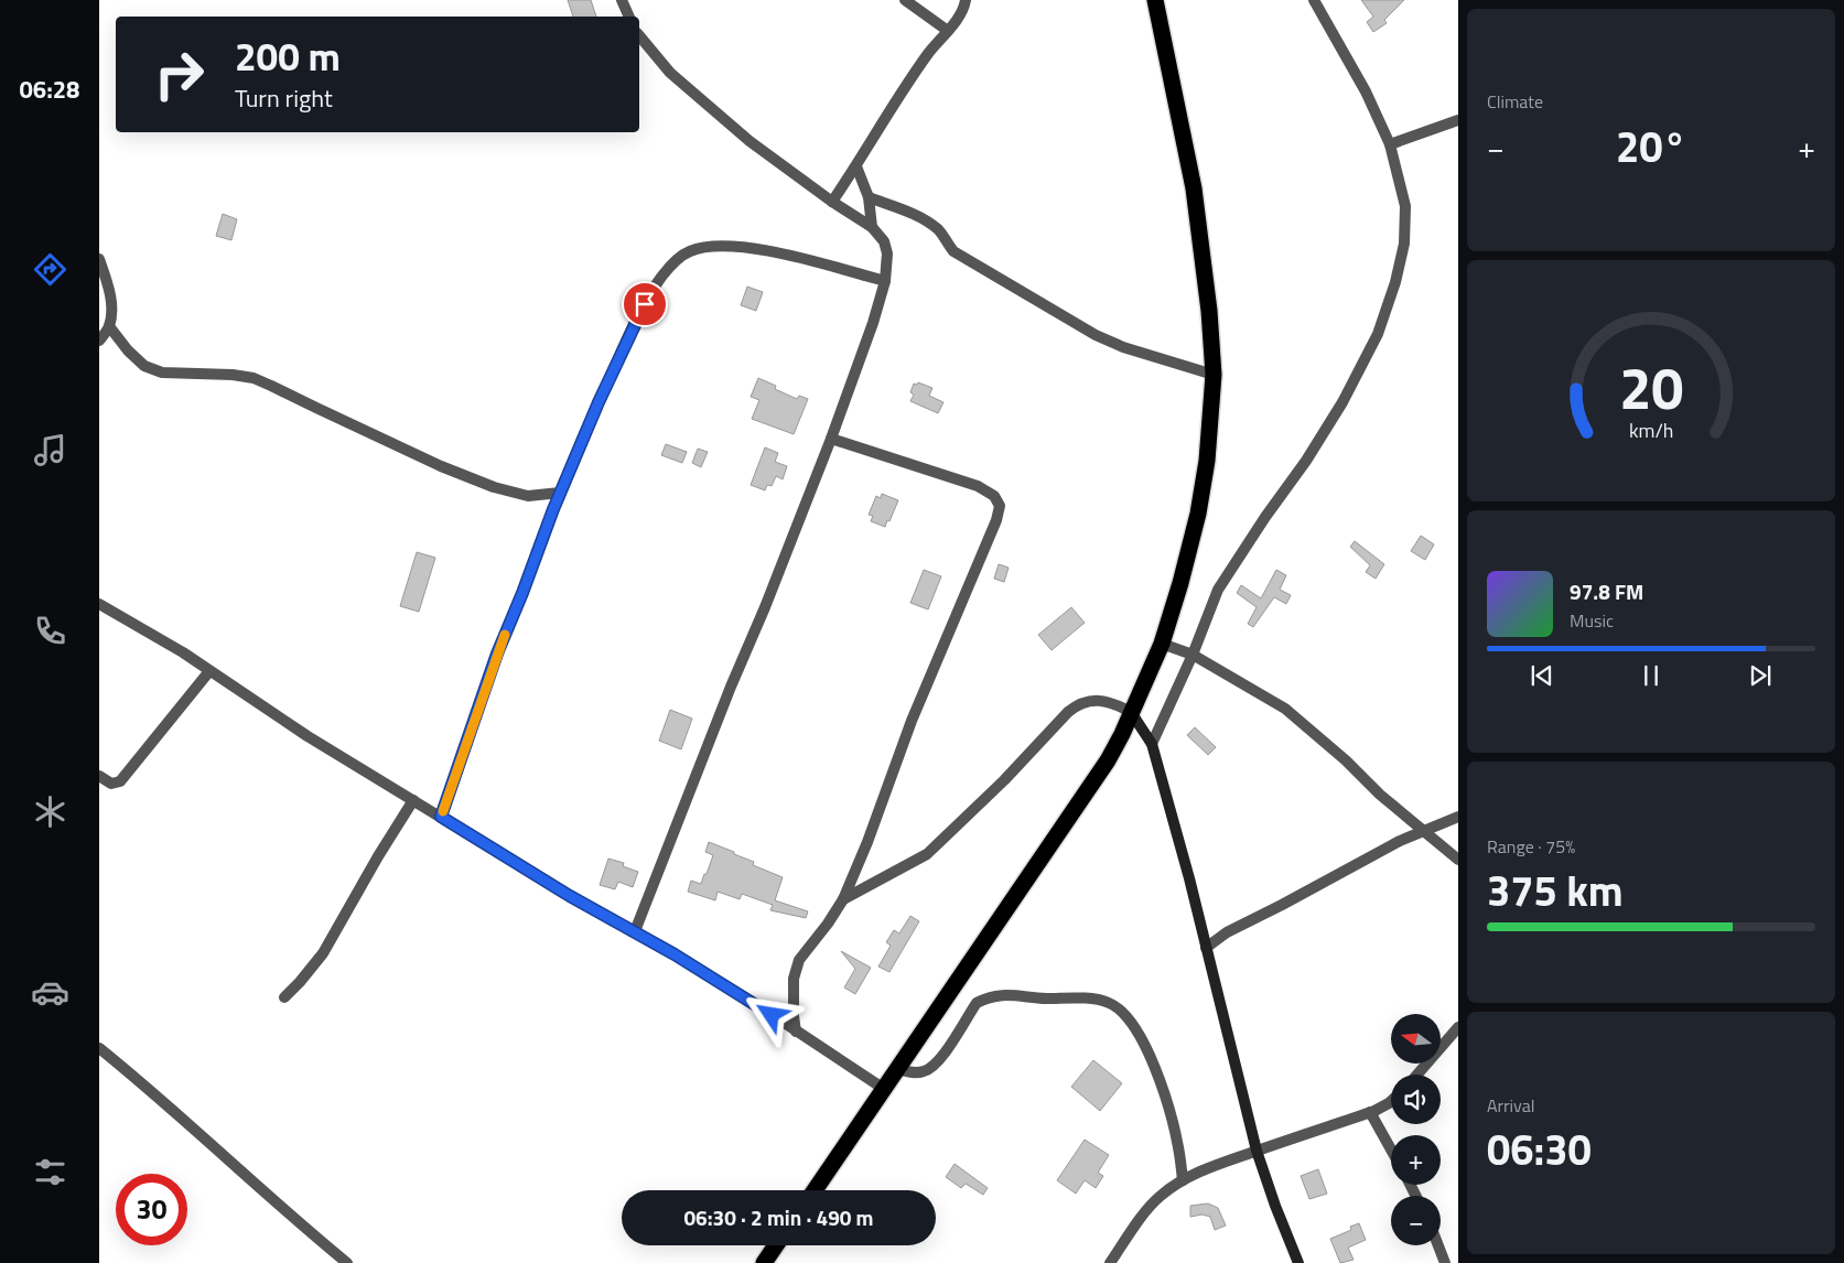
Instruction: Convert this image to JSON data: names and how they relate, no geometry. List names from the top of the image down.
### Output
{
  "north": "left",
  "page": {
    "tabs": "06:28",
    "tile": [
      "Climate",
      ["Range · 75%", "375 km"],
      ["Arrival", "06:30"]
    ],
    "turn": ["200 m", "Turn right"],
    "heat": ["−", "20°", "+"],
    "song": ["97.8 FM", "Music"],
    "map_buttons": ["+", "−"],
    "limit": "30",
    "trip": "06:30 · 2 min · 490 m",
    "gauge": ["20", "km/h"]
  }
}
